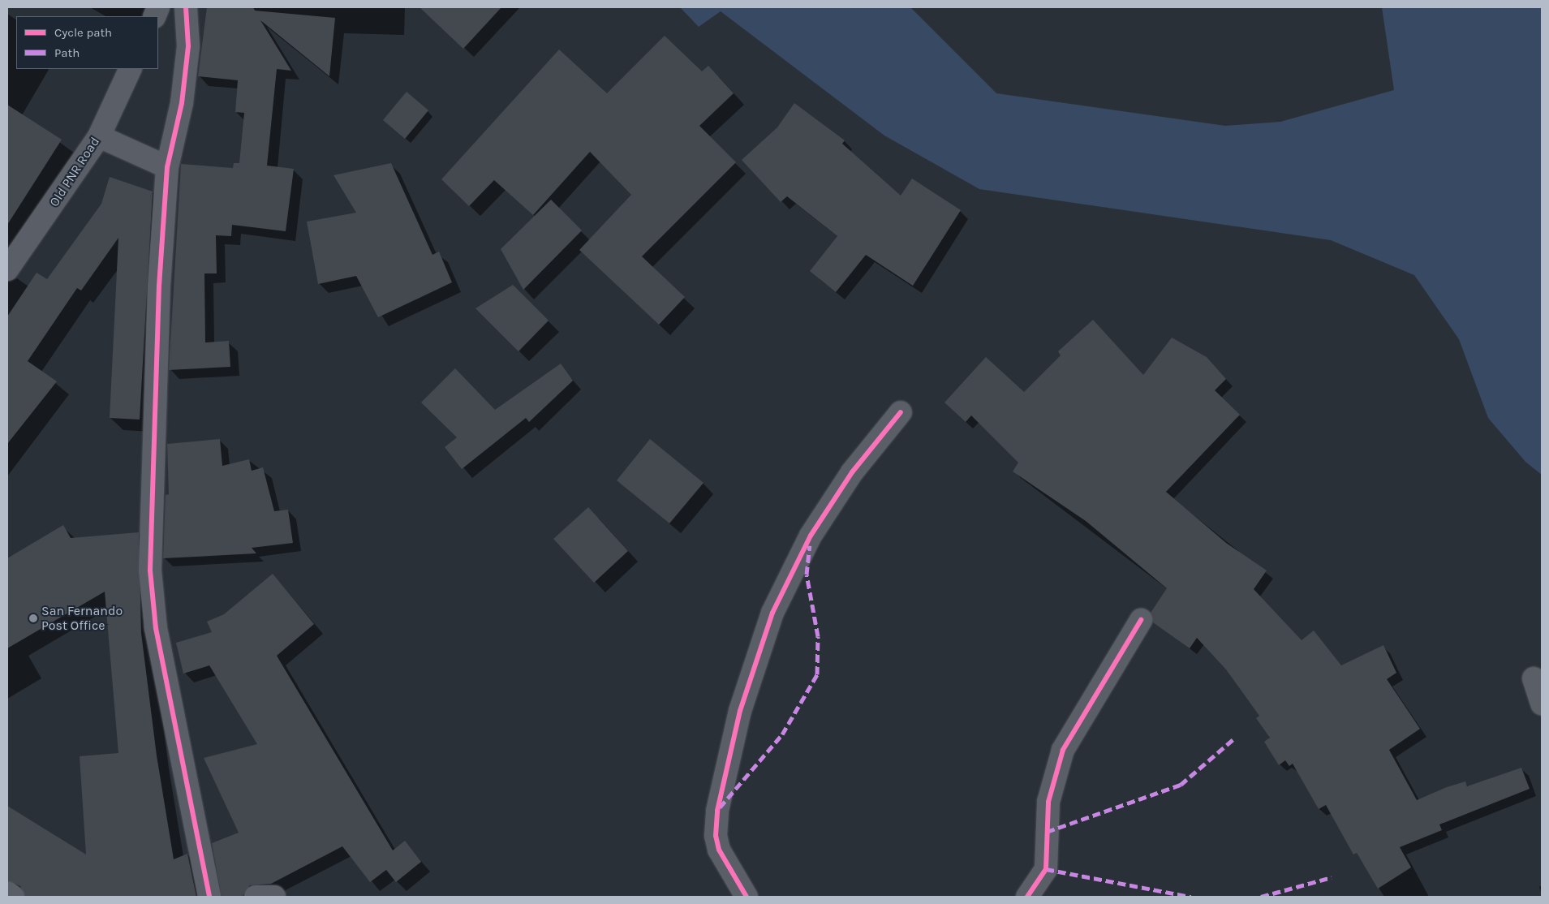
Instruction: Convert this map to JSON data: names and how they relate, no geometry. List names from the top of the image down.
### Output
{
  "streets": {
    "street": ["Old PNR Road"]
  },
  "places": ["San Fernando Post Office"],
  "legend": ["Cycle path", "Path"]
}
